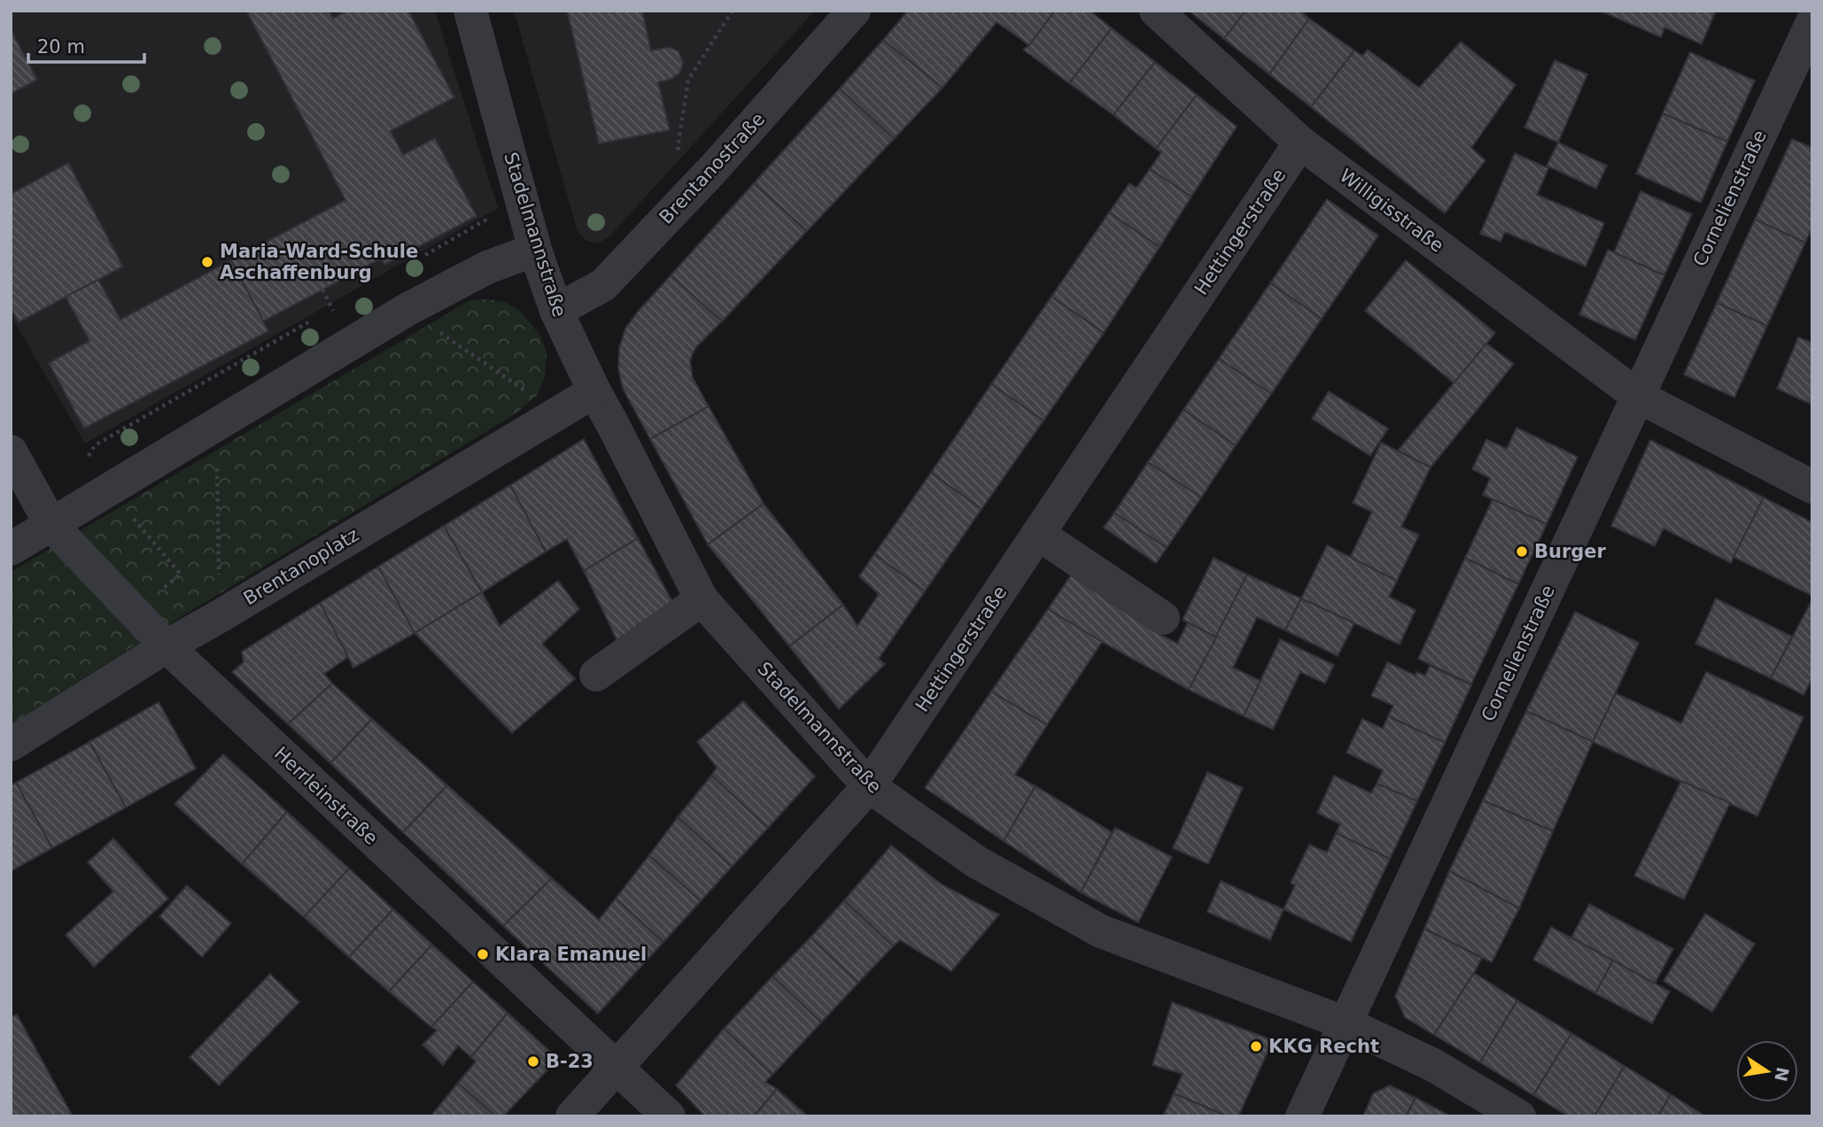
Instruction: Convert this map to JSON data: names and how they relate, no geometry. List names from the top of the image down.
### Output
{
  "streets": {
    "street": [
      "Brentanostraße",
      "Cornelienstraße",
      "Willigisstraße",
      "Hettingerstraße",
      "Stadelmannstraße",
      "Brentanoplatz",
      "Herrleinstraße"
    ]
  },
  "crossings": [
    ["Brentanostraße", "Stadelmannstraße"],
    ["Cornelienstraße", "Willigisstraße"],
    ["Cornelienstraße", "Stadelmannstraße"],
    ["Willigisstraße", "Hettingerstraße"],
    ["Hettingerstraße", "Stadelmannstraße"],
    ["Hettingerstraße", "Herrleinstraße"],
    ["Stadelmannstraße", "Brentanoplatz"],
    ["Brentanoplatz", "Herrleinstraße"]
  ],
  "places": [
    "Maria-Ward-Schule Aschaffenburg",
    "Burger",
    "Klara Emanuel",
    "KKG Recht",
    "B-23"
  ],
  "scale_bar": "20 m",
  "north": "right"
}
